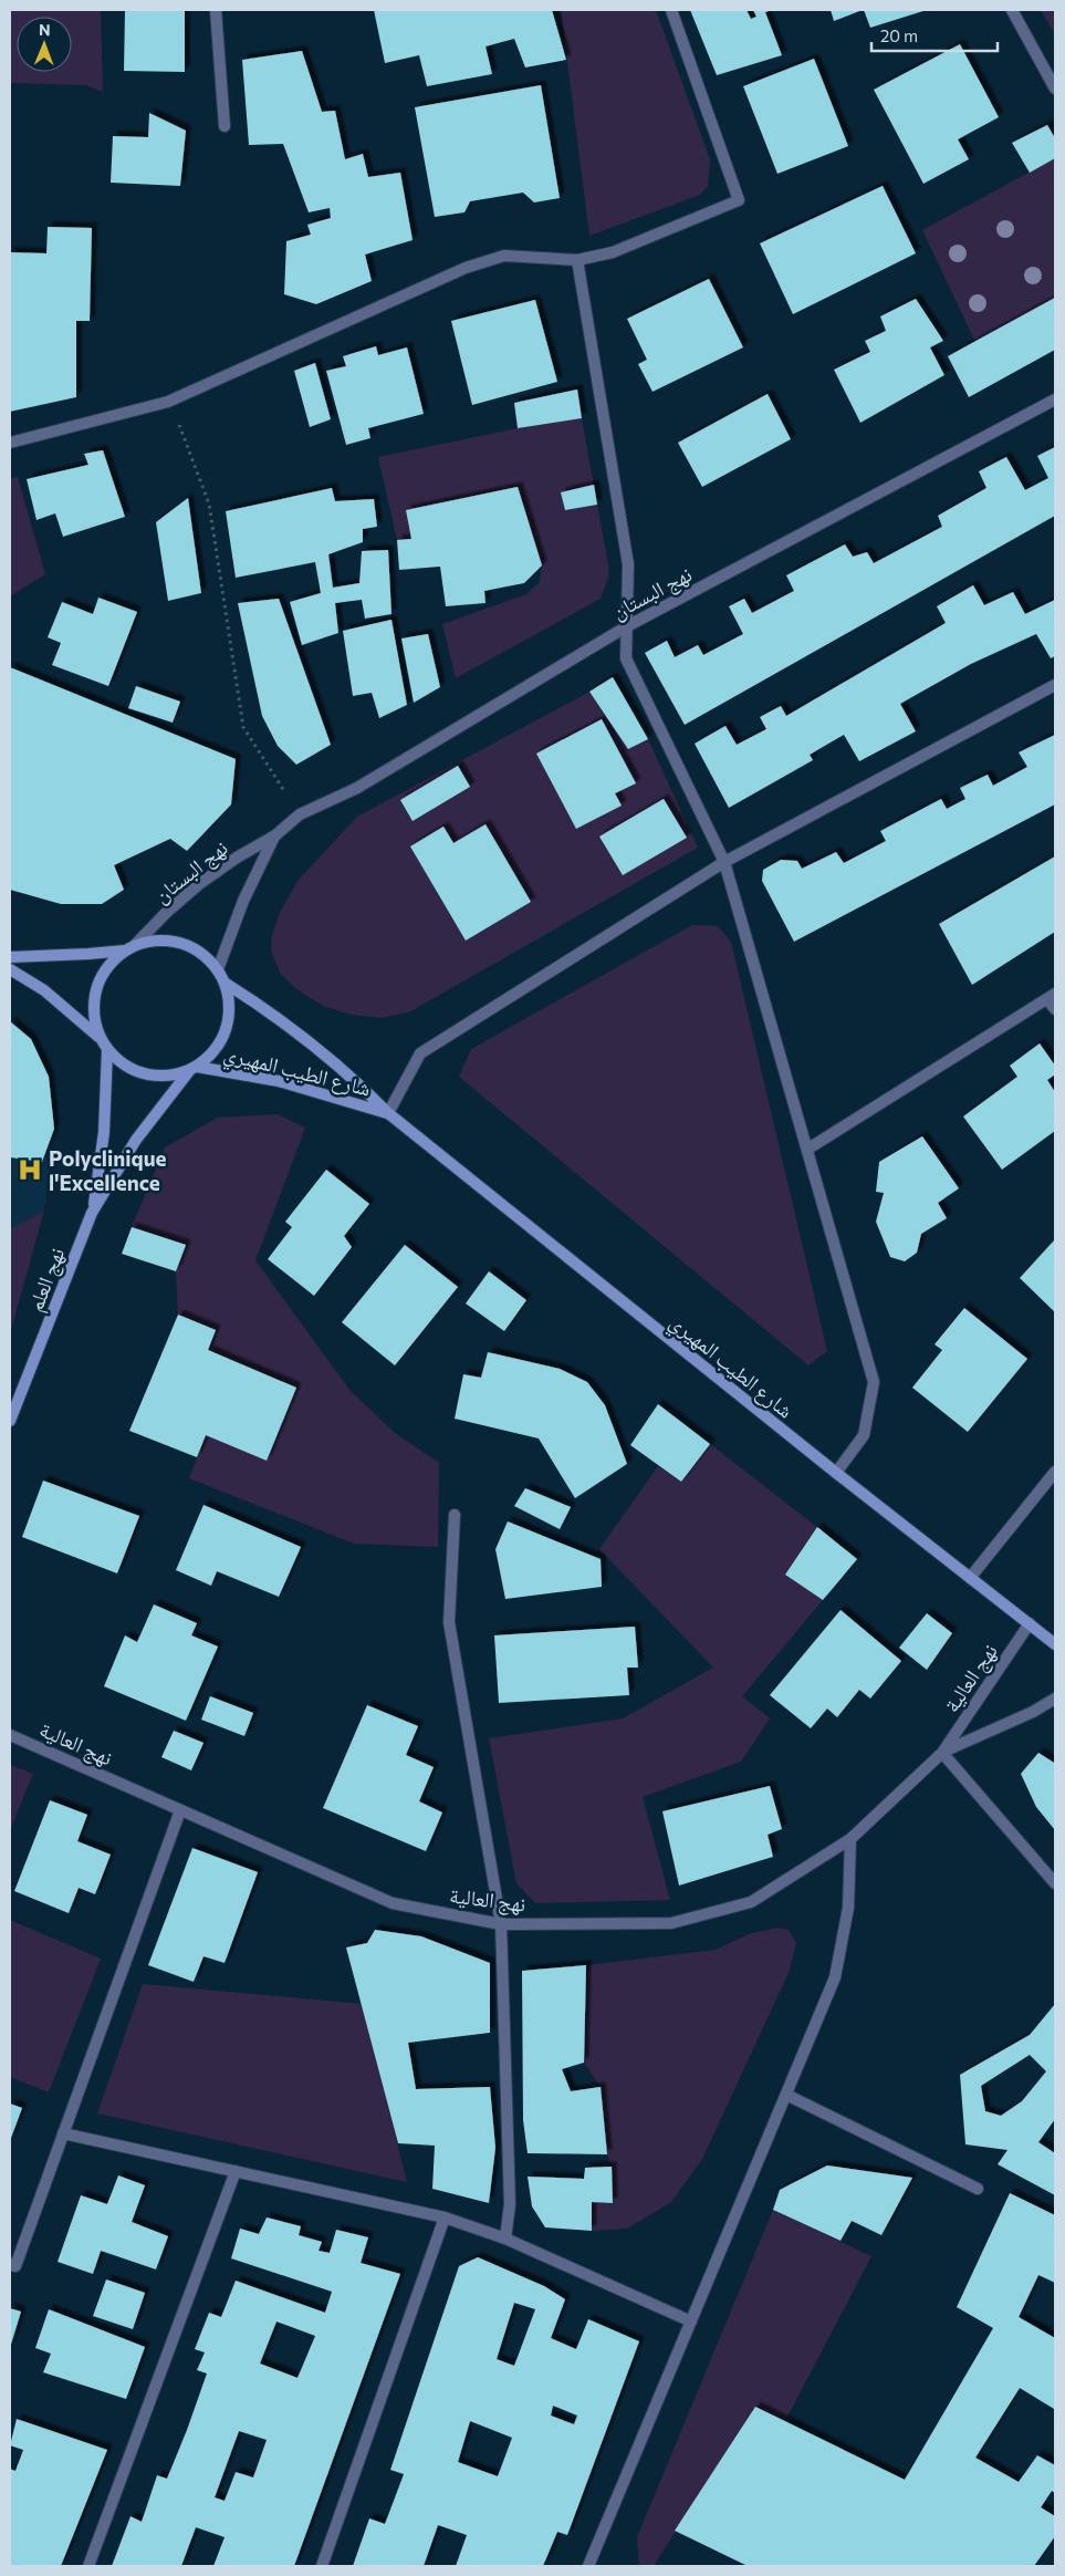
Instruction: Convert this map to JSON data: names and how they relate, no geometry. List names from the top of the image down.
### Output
{
  "streets": {
    "street": [
      "نهج البستان",
      "شارع الطيب المهيري",
      "نهج العلم",
      "نهج العالية"
    ]
  },
  "crossings": [
    ["نهج البستان", "شارع الطيب المهيري"],
    ["نهج البستان", "نهج العلم"],
    ["شارع الطيب المهيري", "نهج العلم"],
    ["شارع الطيب المهيري", "نهج العالية"]
  ],
  "places": {
    "hospital": ["Polyclinique l'Excellence"]
  },
  "scale_bar": "20 m",
  "north": "top"
}
